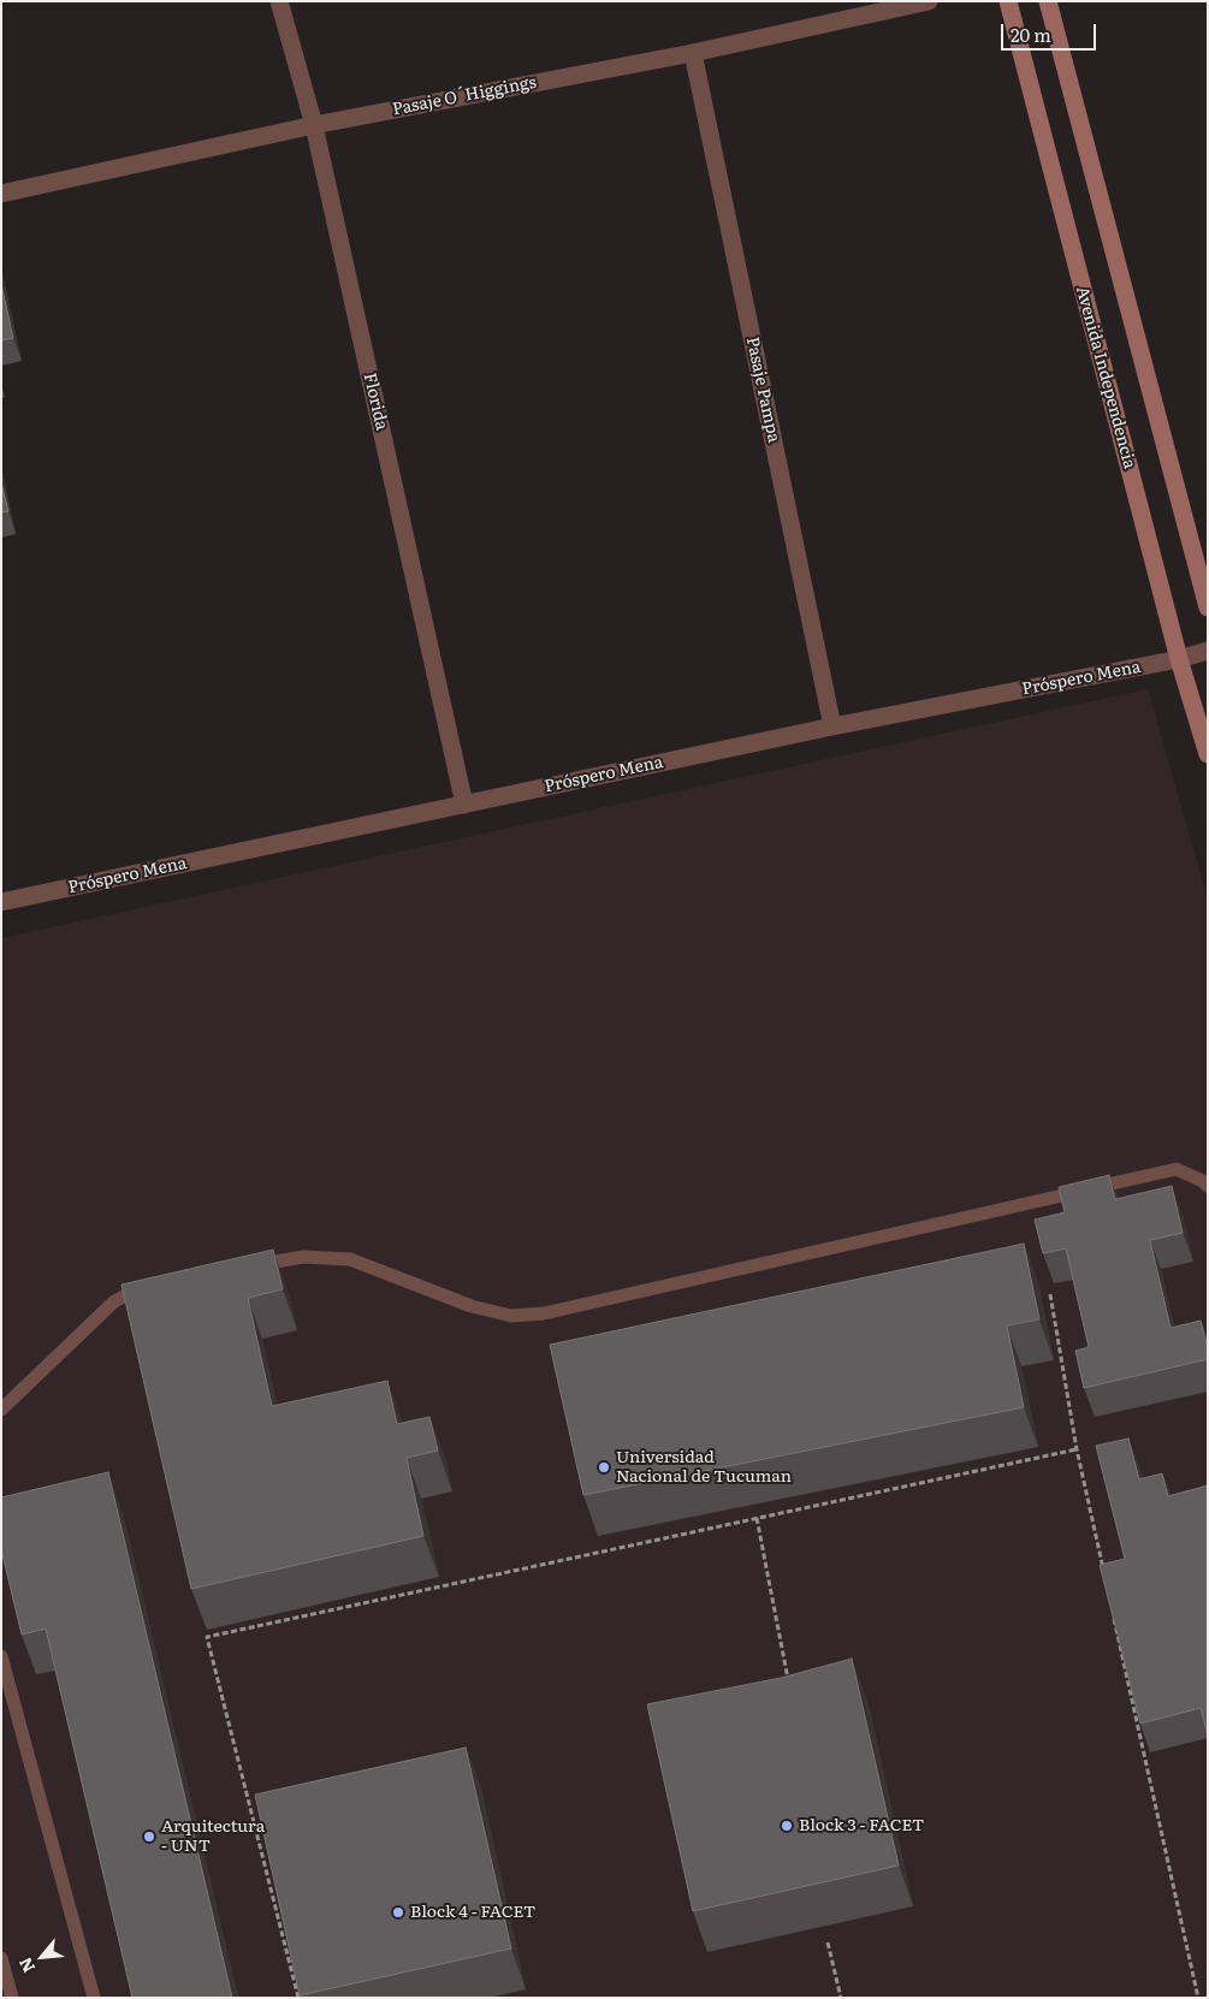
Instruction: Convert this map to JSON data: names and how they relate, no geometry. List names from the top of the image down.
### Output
{
  "streets": {
    "main road": ["Avenida Independencia"],
    "street": [
      "Pasaje O´Higgings",
      "Pasaje Pampa",
      "Florida",
      "Próspero Mena"
    ]
  },
  "crossings": [
    ["Pasaje O´Higgings", "Pasaje Pampa"],
    ["Pasaje O´Higgings", "Florida"],
    ["Avenida Independencia", "Próspero Mena"],
    ["Pasaje Pampa", "Próspero Mena"],
    ["Florida", "Próspero Mena"]
  ],
  "places": [
    "Universidad Nacional de Tucuman",
    "Block 3 - FACET",
    "Arquitectura - UNT",
    "Block 4 - FACET"
  ],
  "scale_bar": "20 m",
  "north": "bottom left"
}
